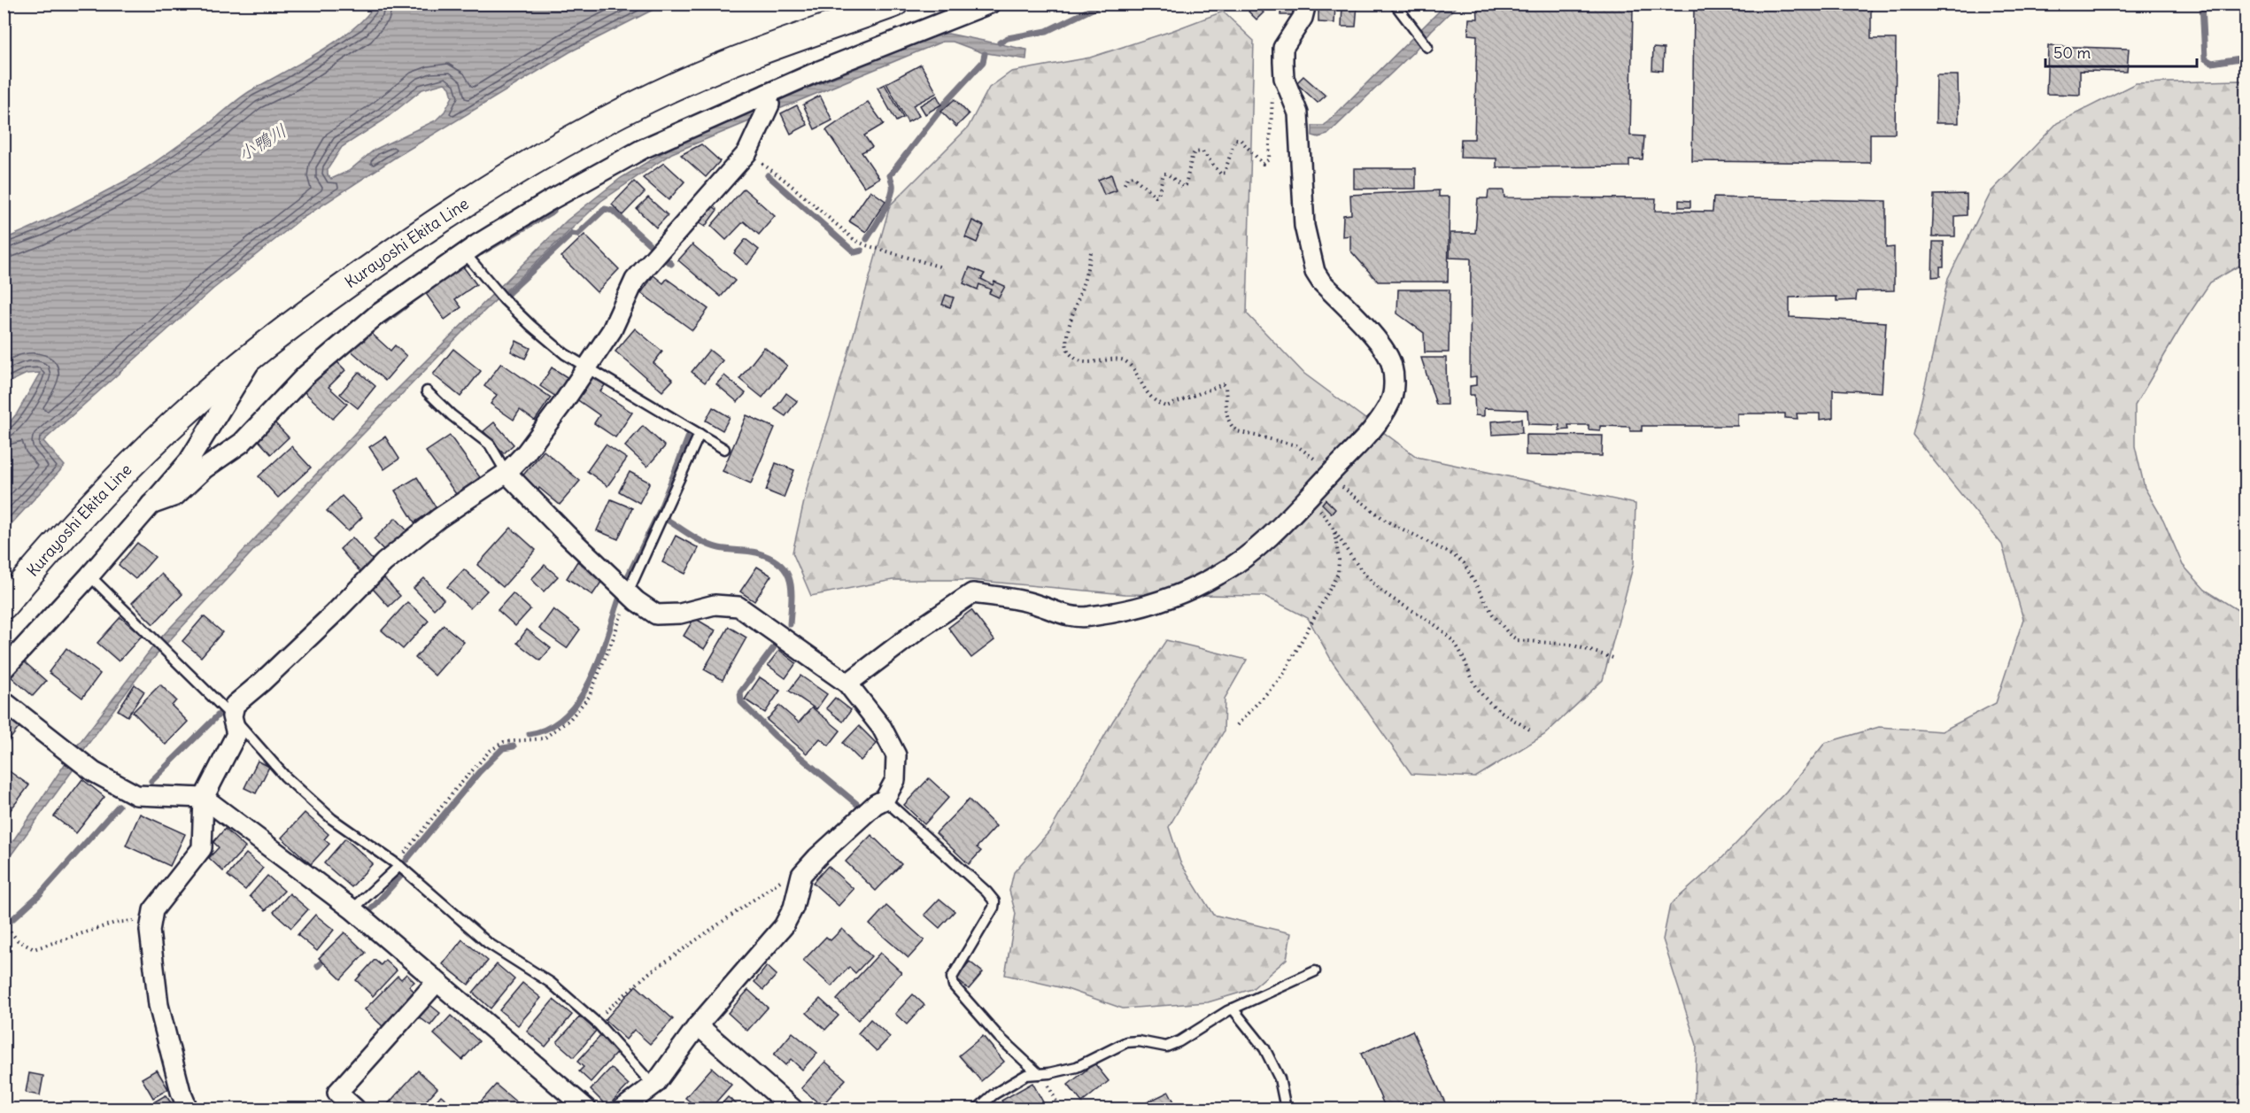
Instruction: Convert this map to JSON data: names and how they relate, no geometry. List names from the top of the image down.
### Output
{
  "streets": {
    "main road": ["Kurayoshi Ekita Line"]
  },
  "water": ["小鴨川"],
  "scale_bar": "50 m"
}
